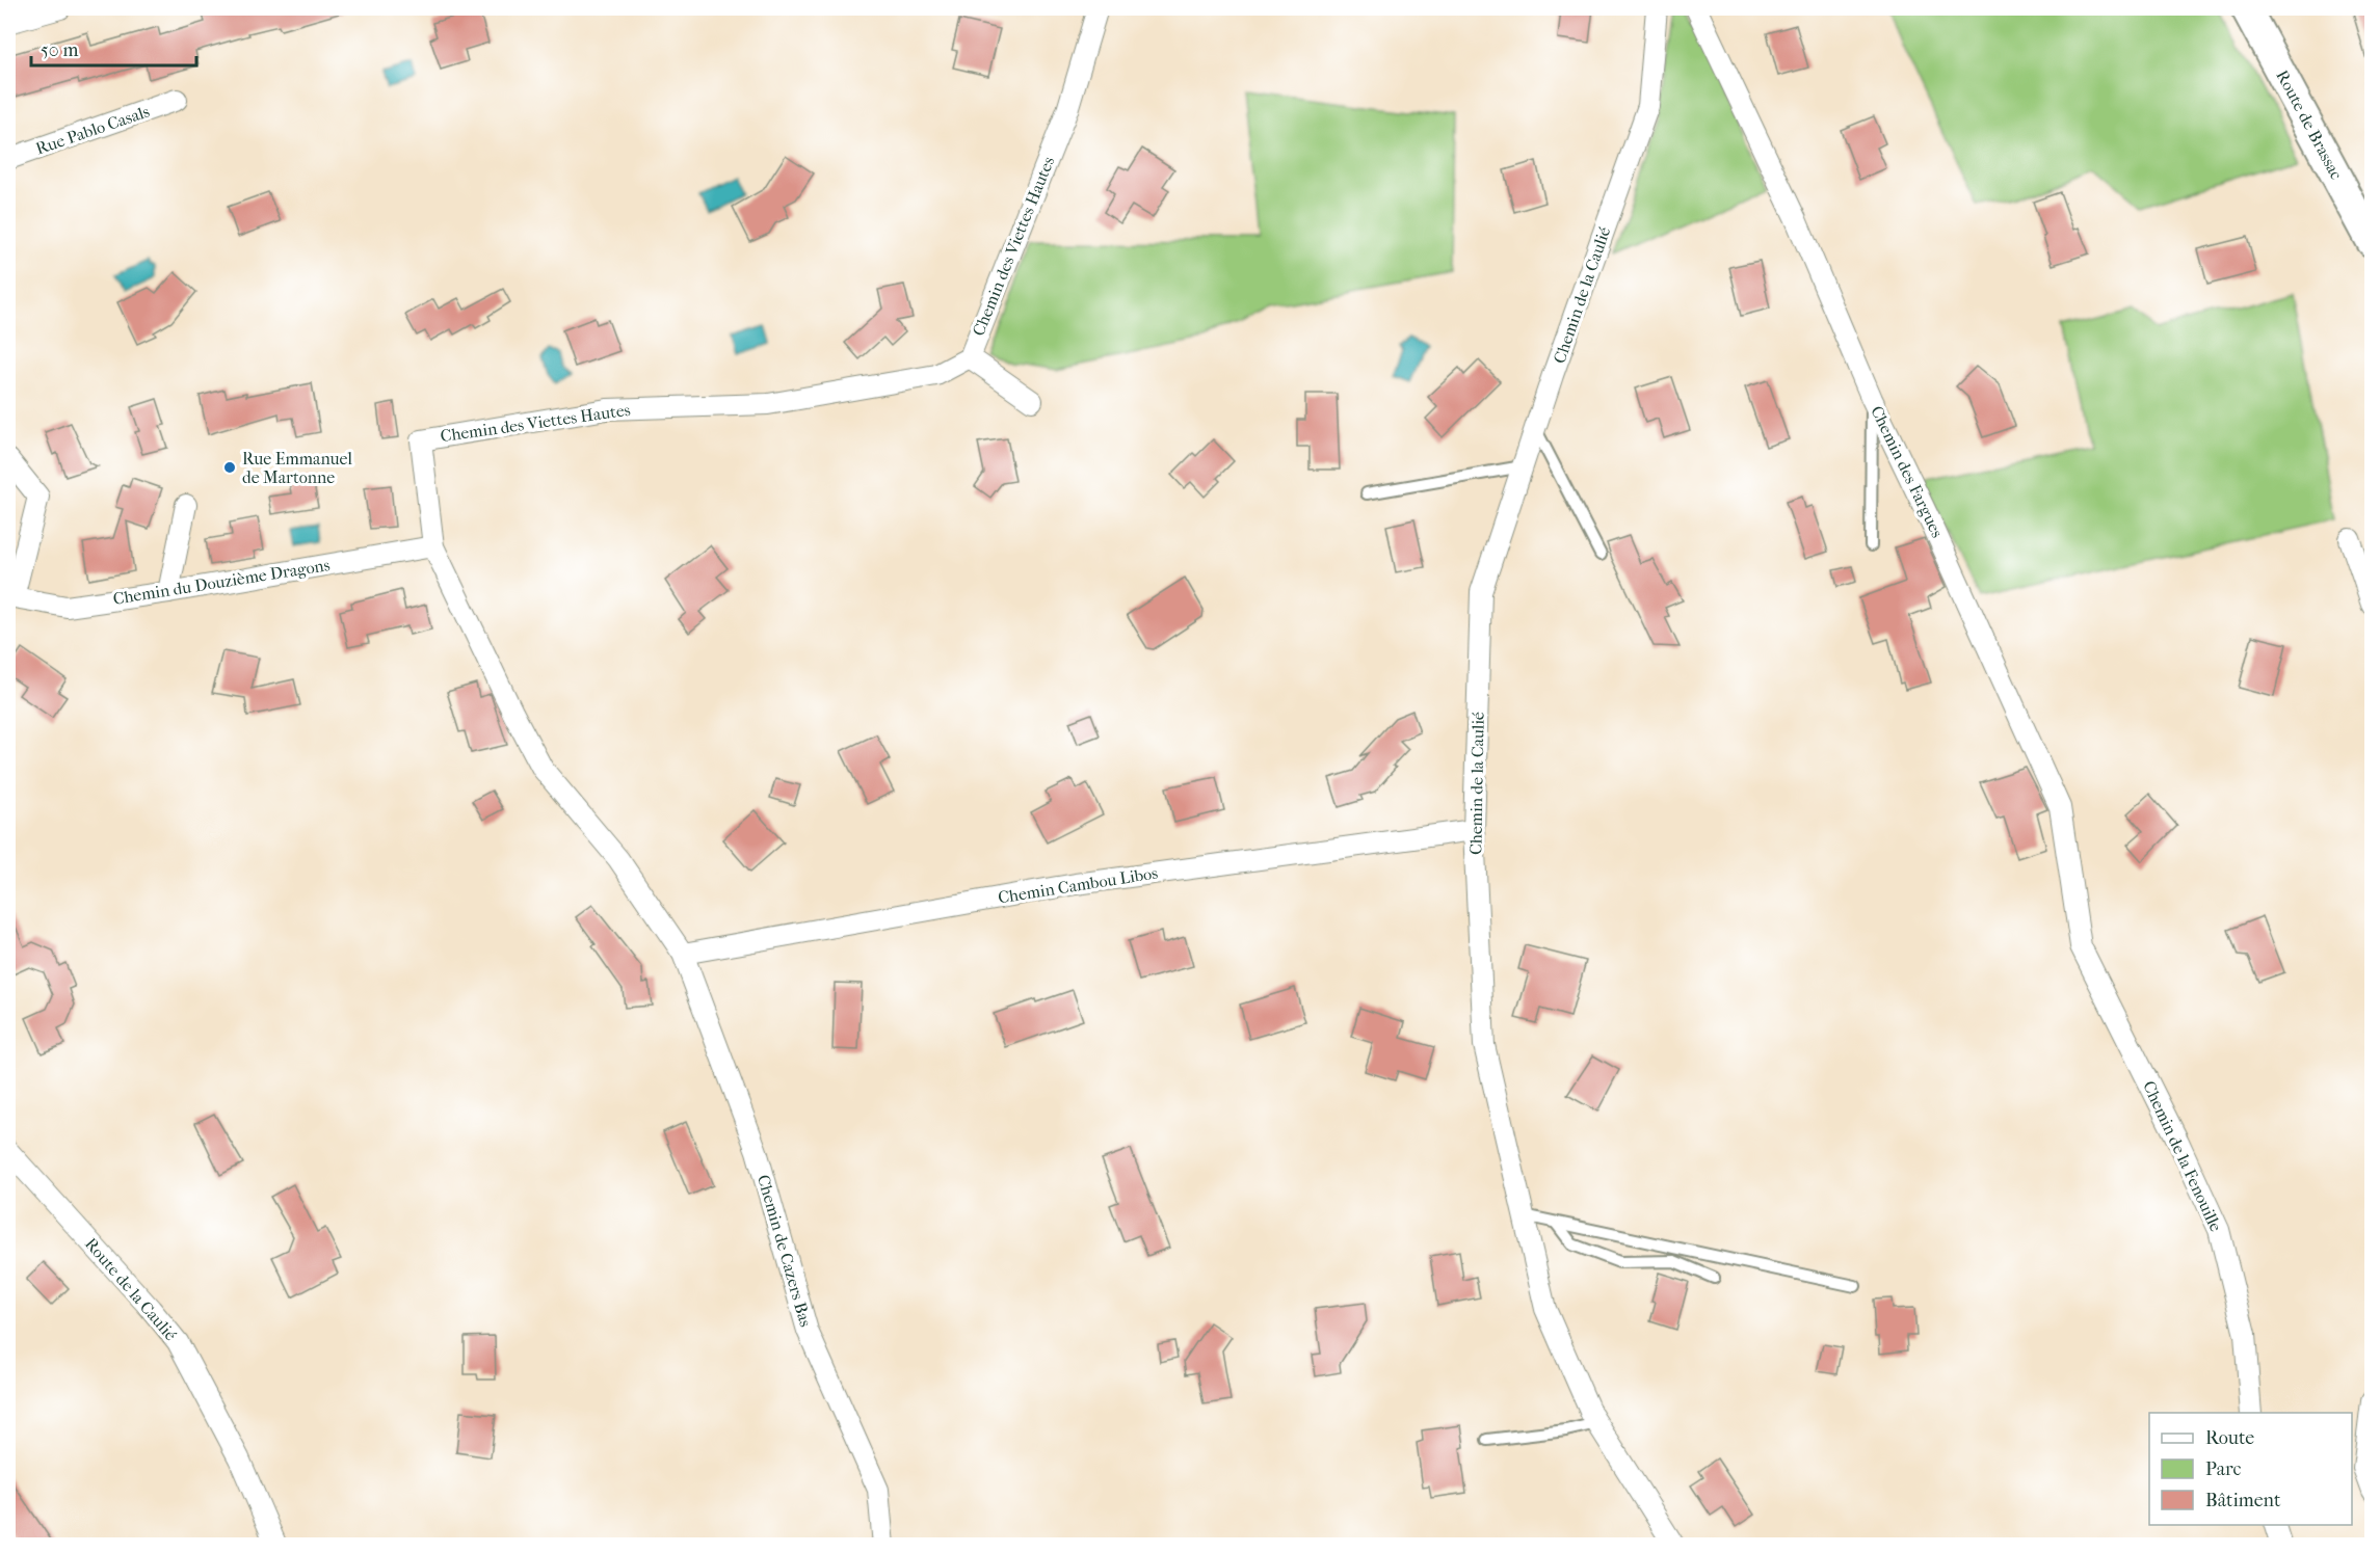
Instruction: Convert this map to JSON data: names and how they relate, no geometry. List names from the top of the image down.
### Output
{
  "streets": {
    "main road": ["Route de Brassac"],
    "street": [
      "Rue Pablo Casals",
      "Chemin des Viettes Hautes",
      "Chemin de la Caulié",
      "Chemin des Fargues",
      "Chemin du Douzième Dragons",
      "Chemin Cambou Libos",
      "Chemin de la Fenouille",
      "Chemin de Cazers Bas",
      "Route de la Caulié"
    ]
  },
  "crossings": [
    ["Chemin des Viettes Hautes", "Chemin du Douzième Dragons"],
    ["Chemin des Viettes Hautes", "Chemin Cambou Libos"],
    ["Chemin des Viettes Hautes", "Chemin de Cazers Bas"],
    ["Chemin de la Caulié", "Chemin Cambou Libos"],
    ["Chemin des Fargues", "Chemin de la Fenouille"],
    ["Chemin Cambou Libos", "Chemin de Cazers Bas"]
  ],
  "places": ["Rue Emmanuel de Martonne"],
  "legend": ["Route", "Parc", "Bâtiment"],
  "scale_bar": "50 m"
}
